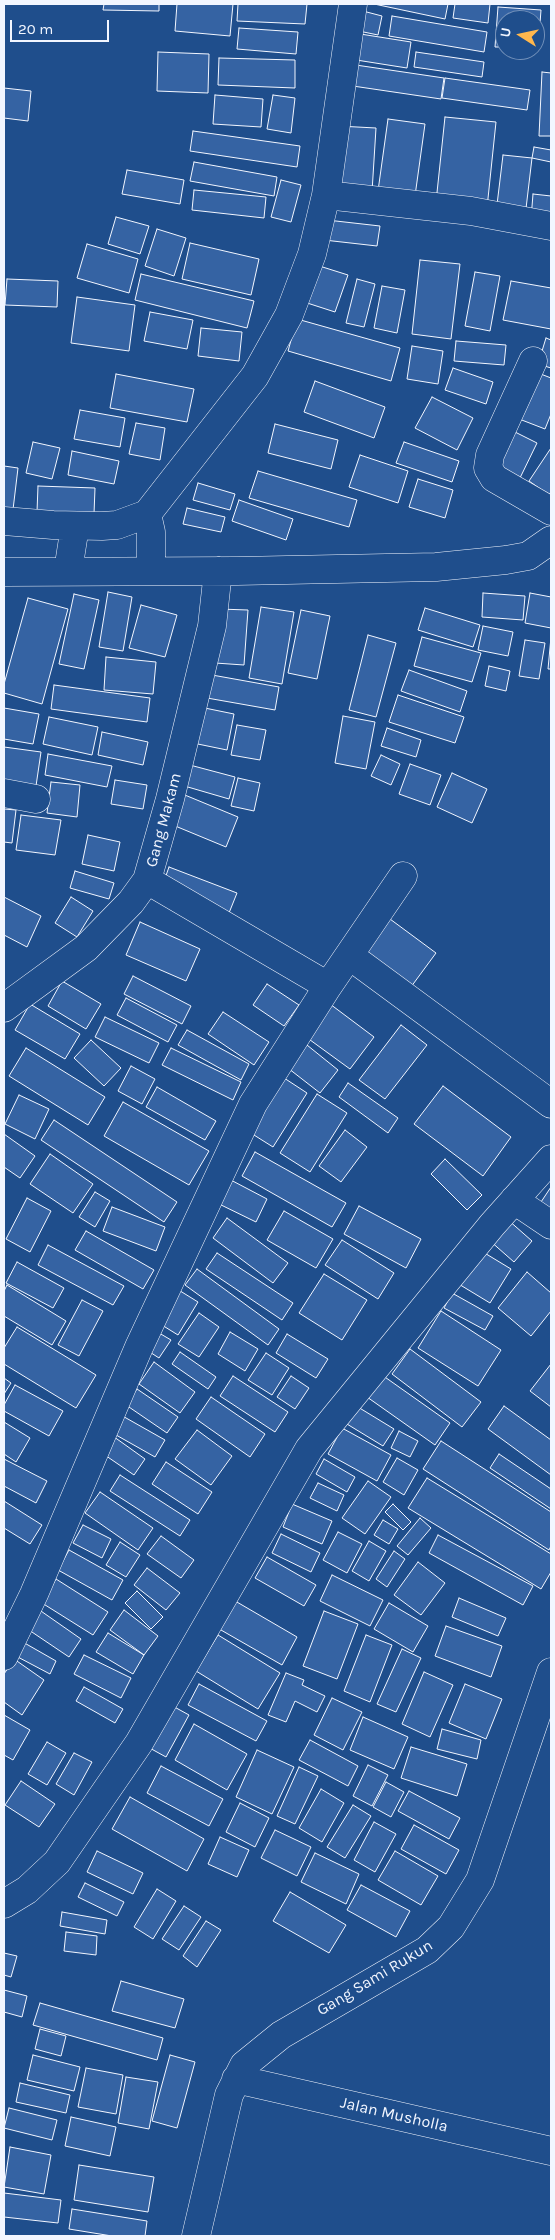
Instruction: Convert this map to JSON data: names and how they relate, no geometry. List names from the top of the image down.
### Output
{
  "streets": {
    "street": ["Gang Makam", "Gang Sami Rukun", "Jalan Musholla"]
  },
  "crossings": [
    ["Gang Sami Rukun", "Jalan Musholla"]
  ],
  "scale_bar": "20 m",
  "north": "left"
}
